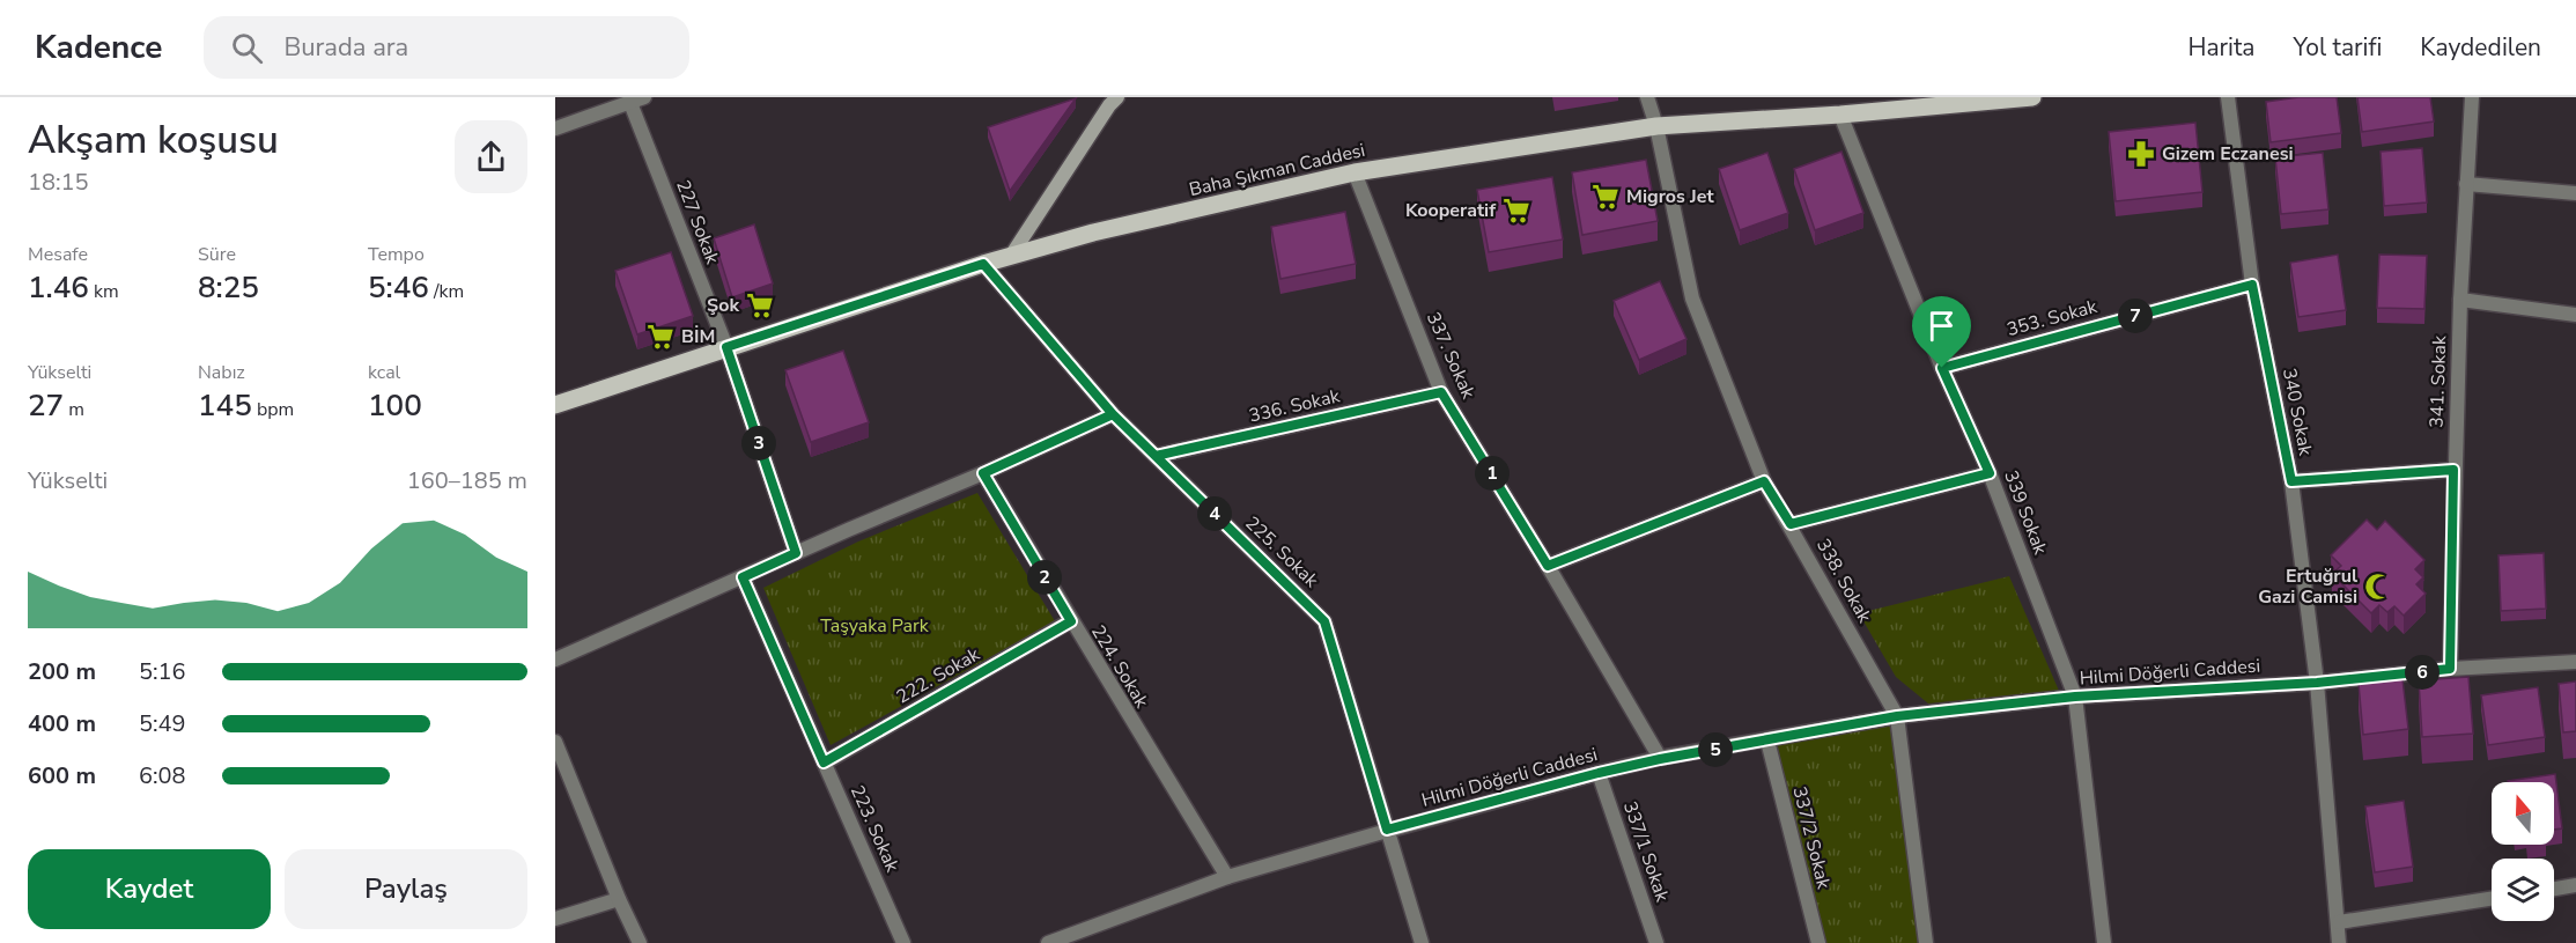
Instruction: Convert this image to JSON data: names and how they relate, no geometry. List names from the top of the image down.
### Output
{
  "streets": {
    "main road": ["Baha Şıkman Caddesi"],
    "street": [
      "227 Sokak",
      "353. Sokak",
      "337. Sokak",
      "341. Sokak",
      "336. Sokak",
      "340 Sokak",
      "339 Sokak",
      "225. Sokak",
      "338. Sokak",
      "224. Sokak",
      "Hilmi Döğerli Caddesi",
      "222. Sokak",
      "223. Sokak",
      "337/2 Sokak",
      "337/1 Sokak"
    ]
  },
  "crossings": [
    ["Baha Şıkman Caddesi", "227 Sokak"],
    ["Baha Şıkman Caddesi", "337. Sokak"],
    ["Baha Şıkman Caddesi", "339 Sokak"],
    ["Baha Şıkman Caddesi", "225. Sokak"],
    ["Baha Şıkman Caddesi", "338. Sokak"],
    ["353. Sokak", "340 Sokak"],
    ["353. Sokak", "339 Sokak"],
    ["337. Sokak", "336. Sokak"],
    ["337. Sokak", "Hilmi Döğerli Caddesi"],
    ["341. Sokak", "Hilmi Döğerli Caddesi"],
    ["336. Sokak", "225. Sokak"],
    ["340 Sokak", "Hilmi Döğerli Caddesi"],
    ["339 Sokak", "Hilmi Döğerli Caddesi"],
    ["225. Sokak", "Hilmi Döğerli Caddesi"],
    ["338. Sokak", "Hilmi Döğerli Caddesi"],
    ["224. Sokak", "Hilmi Döğerli Caddesi"],
    ["224. Sokak", "222. Sokak"],
    ["Hilmi Döğerli Caddesi", "337/2 Sokak"],
    ["Hilmi Döğerli Caddesi", "337/1 Sokak"],
    ["222. Sokak", "223. Sokak"]
  ],
  "parks": ["Taşyaka Park"],
  "places": {
    "pharmacy": ["Gizem Eczanesi"],
    "supermarket": [
      "Migros Jet",
      "Kooperatif",
      "Şok",
      "BİM"
    ],
    "mosque": ["Ertuğrul Gazi Camisi"]
  },
  "north": "top",
  "page": {
    "header": "Kadence",
    "search": "Burada ara",
    "nav": ["Harita", "Yol tarifi", "Kaydedilen"],
    "heading": ["Akşam koşusu", "18:15"],
    "stats": [
      ["Mesafe", "1.46 km"],
      ["Süre", "8:25"],
      ["Tempo", "5:46 /km"],
      ["Yükselti", "27 m"],
      ["Nabız", "145 bpm"],
      ["kcal", "100"]
    ],
    "pins": [
      "7",
      "3",
      "1",
      "4",
      "2",
      "6",
      "5"
    ],
    "chart": ["Yükselti", "160–185 m"],
    "list": [
      {
        "name": "200 m",
        "note": "5:16"
      },
      {
        "name": "400 m",
        "note": "5:49"
      },
      {
        "name": "600 m",
        "note": "6:08"
      }
    ],
    "buttons": ["Kaydet", "Paylaş"]
  }
}
